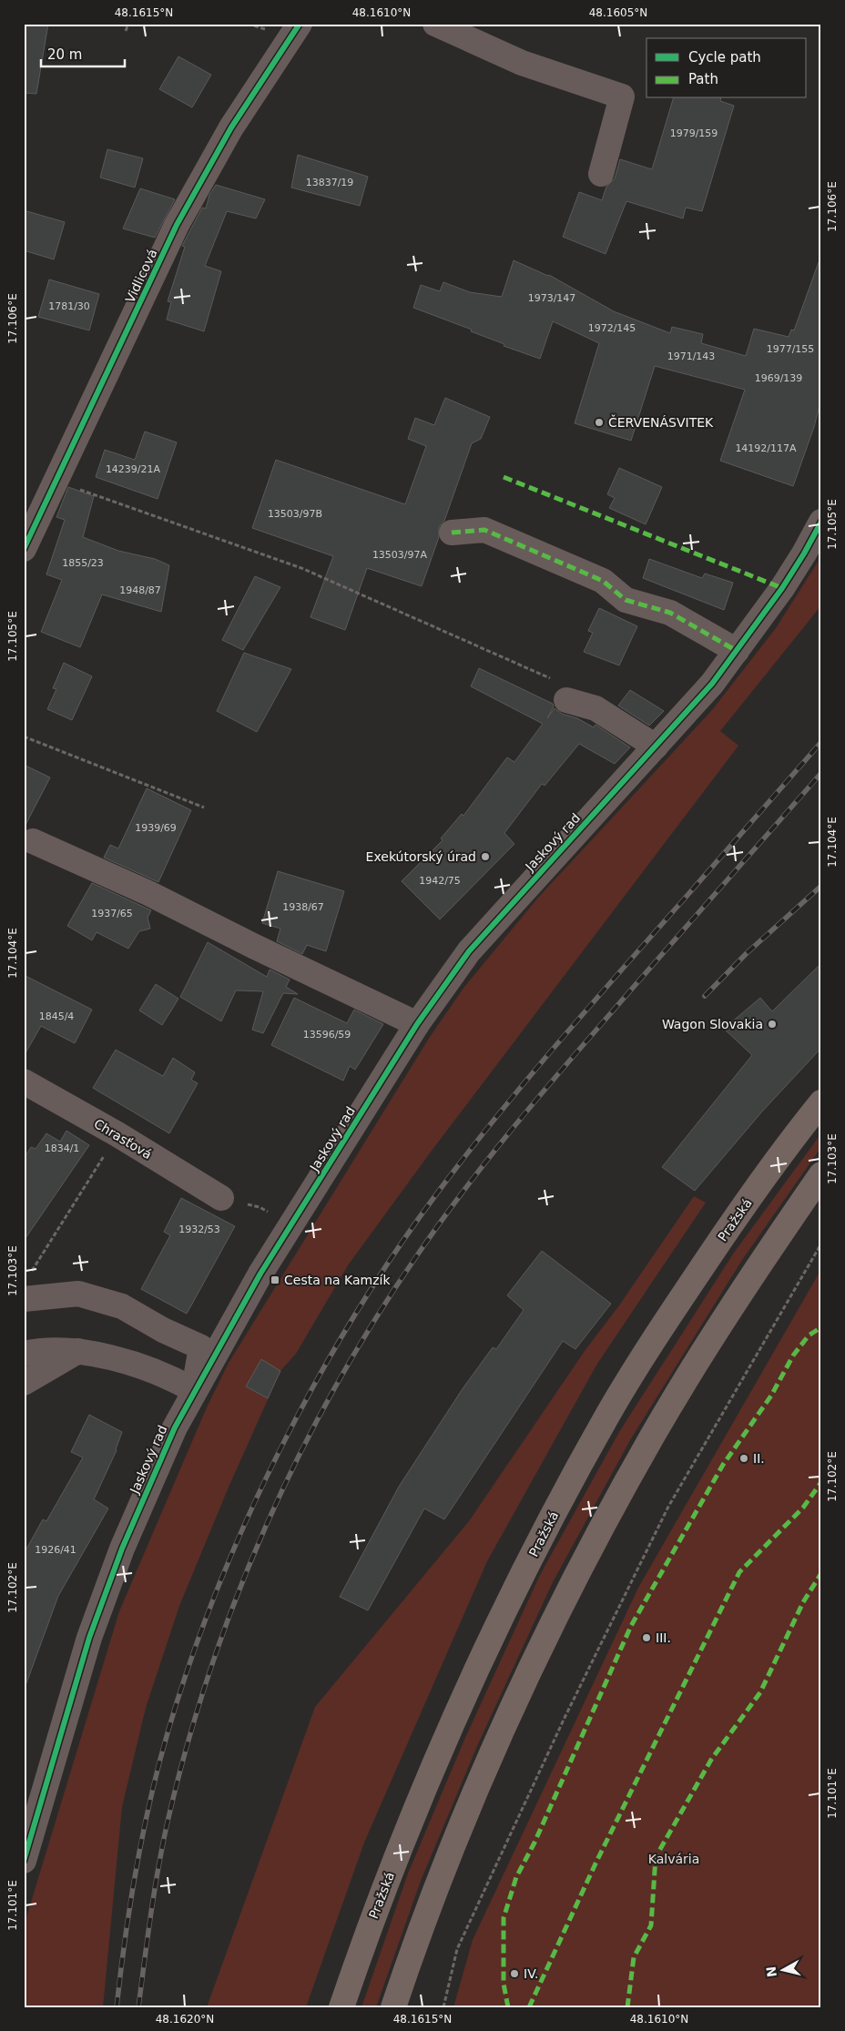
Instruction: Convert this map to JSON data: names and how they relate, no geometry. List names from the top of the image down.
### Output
{
  "streets": {
    "main road": ["Pražská"],
    "street": ["Vidlicová", "Jaskový rad", "Chrasťová"]
  },
  "parks": ["Kalvária"],
  "places": {
    "other": [
      "ČERVENÁSVITEK",
      "Exekútorský úrad",
      "Wagon Slovakia",
      "II.",
      "III.",
      "IV."
    ],
    "transit": ["Cesta na Kamzík"]
  },
  "house_numbers": [
    "1979/159",
    "13837/19",
    "1973/147",
    "1781/30",
    "1972/145",
    "1977/155",
    "1971/143",
    "1969/139",
    "14192/117A",
    "14239/21A",
    "13503/97B",
    "13503/97A",
    "1855/23",
    "1948/87",
    "1939/69",
    "1942/75",
    "1938/67",
    "1937/65",
    "1845/4",
    "13596/59",
    "1834/1",
    "1932/53",
    "1926/41"
  ],
  "legend": ["Cycle path", "Path"],
  "scale_bar": "20 m",
  "north": "left",
  "coordinates": [
    "48.1615°N",
    "48.1610°N",
    "48.1605°N",
    "17.106°E",
    "17.105°E",
    "17.104°E",
    "17.103°E",
    "17.102°E",
    "17.101°E",
    "48.1620°N"
  ]
}
